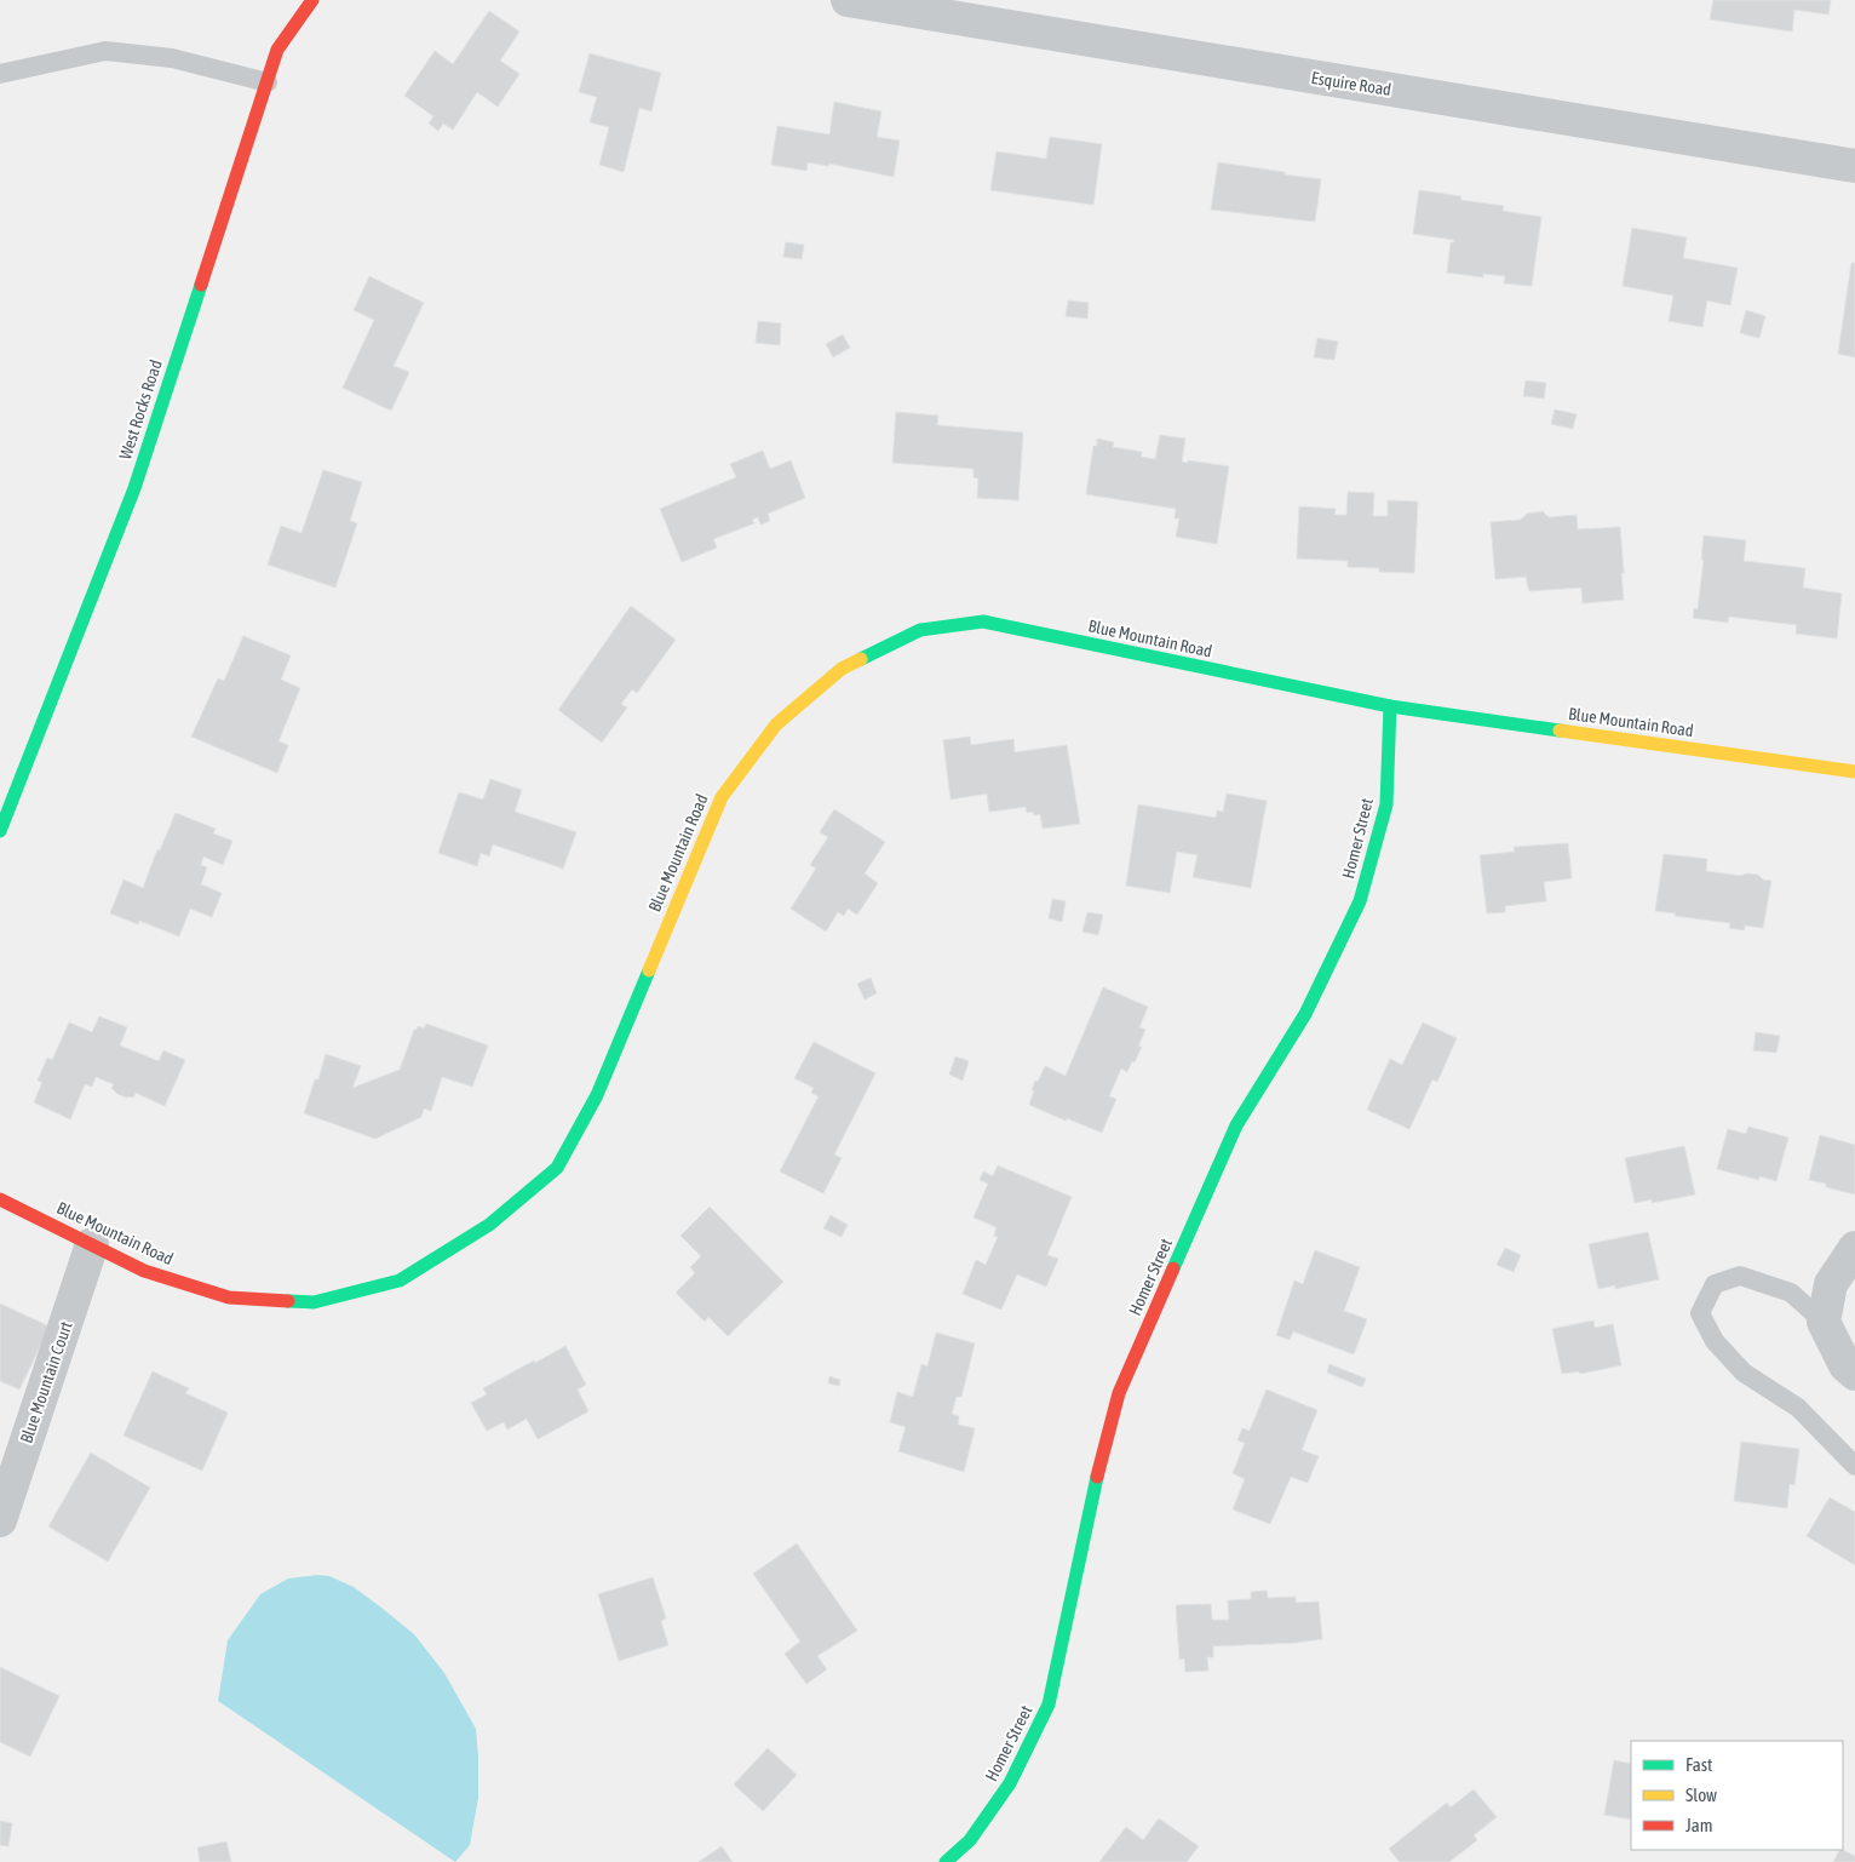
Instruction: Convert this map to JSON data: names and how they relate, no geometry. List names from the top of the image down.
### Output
{
  "streets": {
    "street": [
      "Esquire Road",
      "West Rocks Road",
      "Blue Mountain Road",
      "Homer Street",
      "Blue Mountain Court"
    ]
  },
  "crossings": [
    ["Blue Mountain Road", "Homer Street"],
    ["Blue Mountain Road", "Blue Mountain Court"]
  ],
  "legend": ["Fast", "Slow", "Jam"]
}
